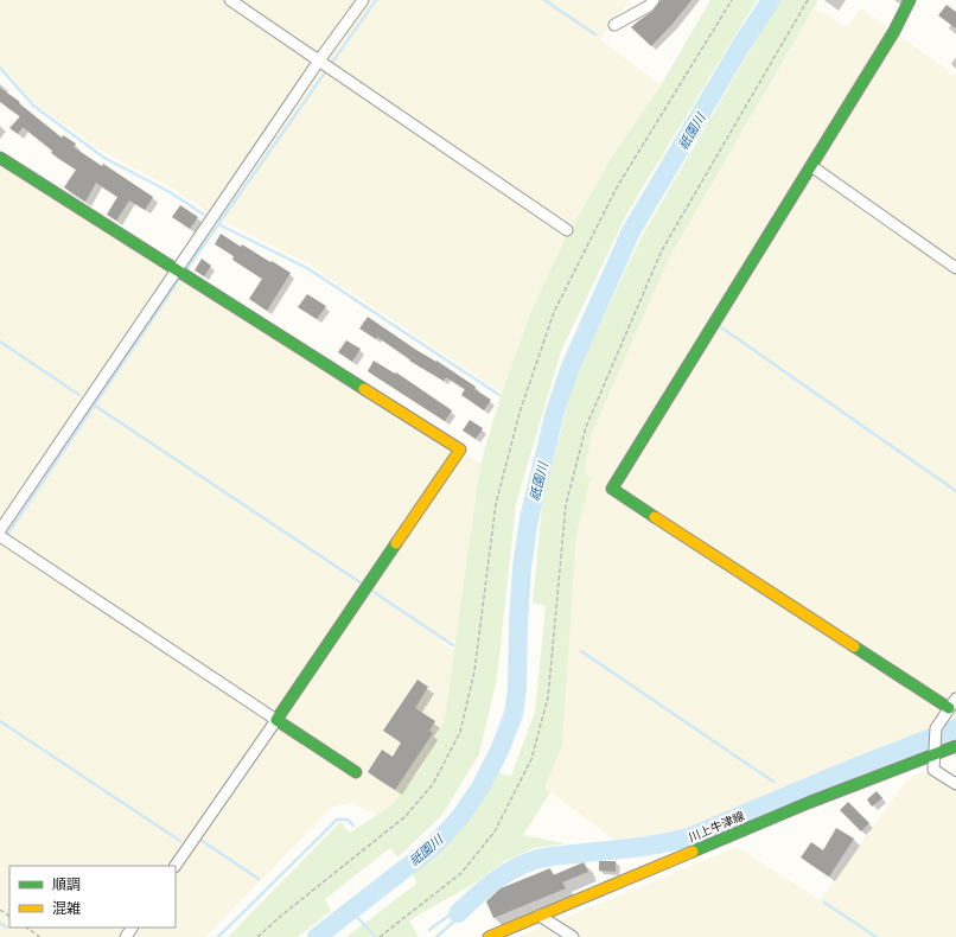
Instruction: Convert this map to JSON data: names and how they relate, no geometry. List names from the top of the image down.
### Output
{
  "streets": {
    "street": ["川上牛津線"]
  },
  "water": ["祇園川"],
  "legend": ["順調", "混雑"]
}
